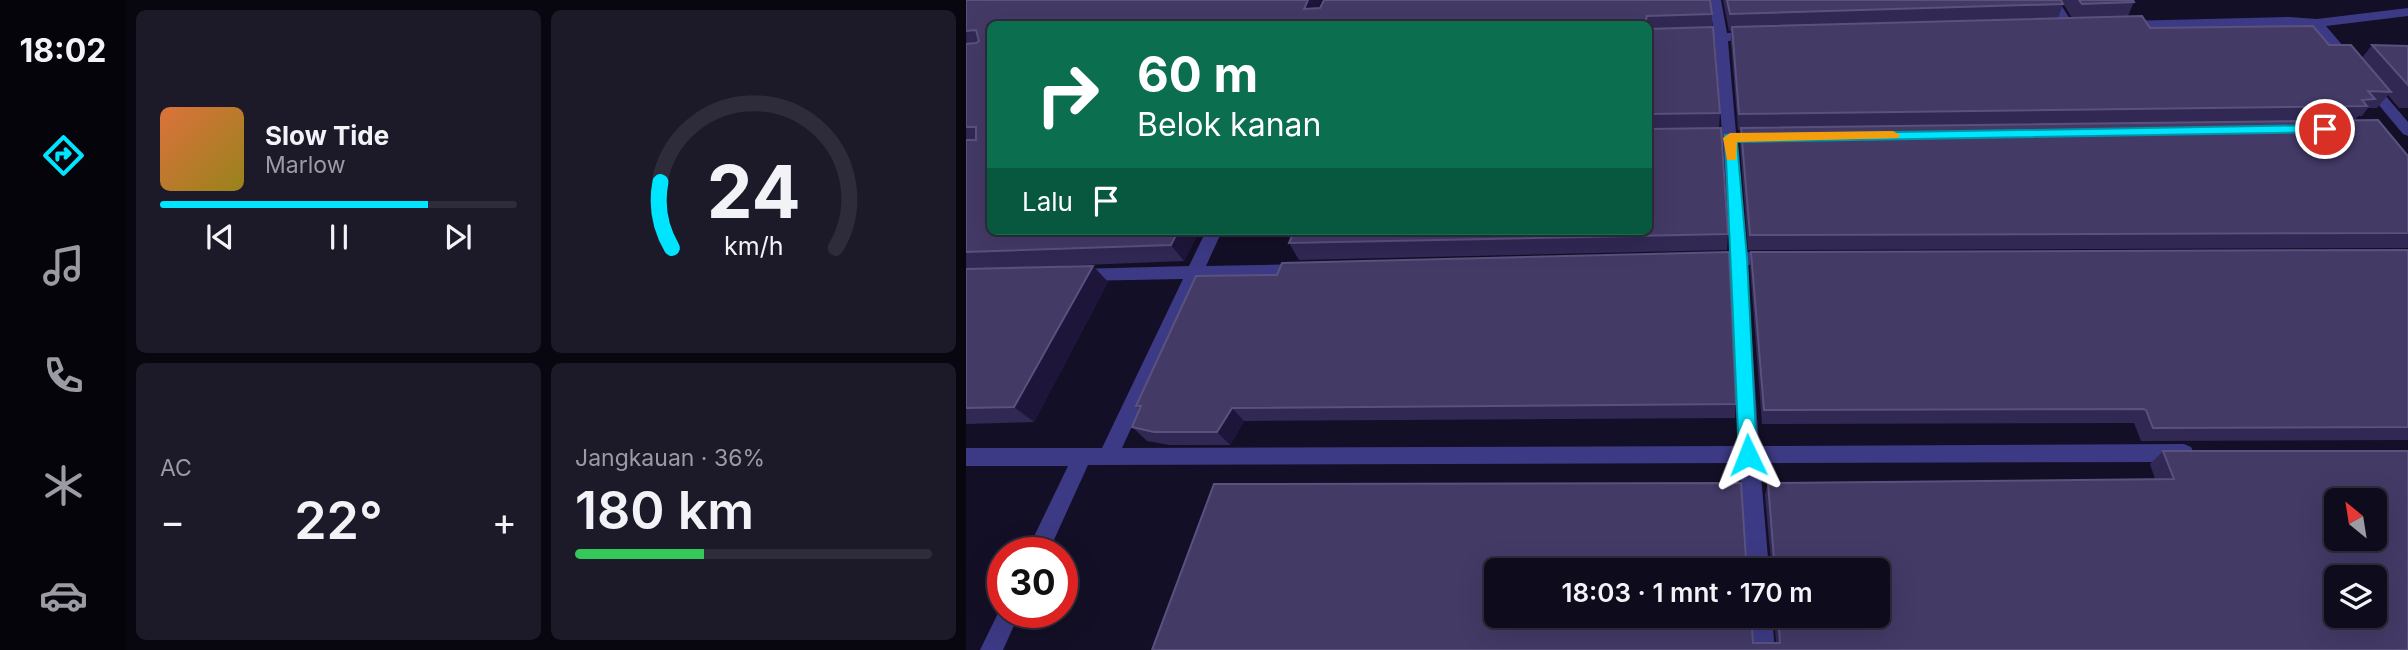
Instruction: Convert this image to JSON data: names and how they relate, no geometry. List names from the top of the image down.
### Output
{
  "north": "top left",
  "page": {
    "tabs": "18:02",
    "turn": ["60 m", "Belok kanan"],
    "song": ["Slow Tide", "Marlow"],
    "then": "Lalu",
    "tile": [
      "AC",
      ["Jangkauan · 36%", "180 km"]
    ],
    "heat": ["−", "22°", "+"],
    "limit": "30",
    "trip": "18:03 · 1 mnt · 170 m",
    "gauge": ["24", "km/h"]
  }
}
